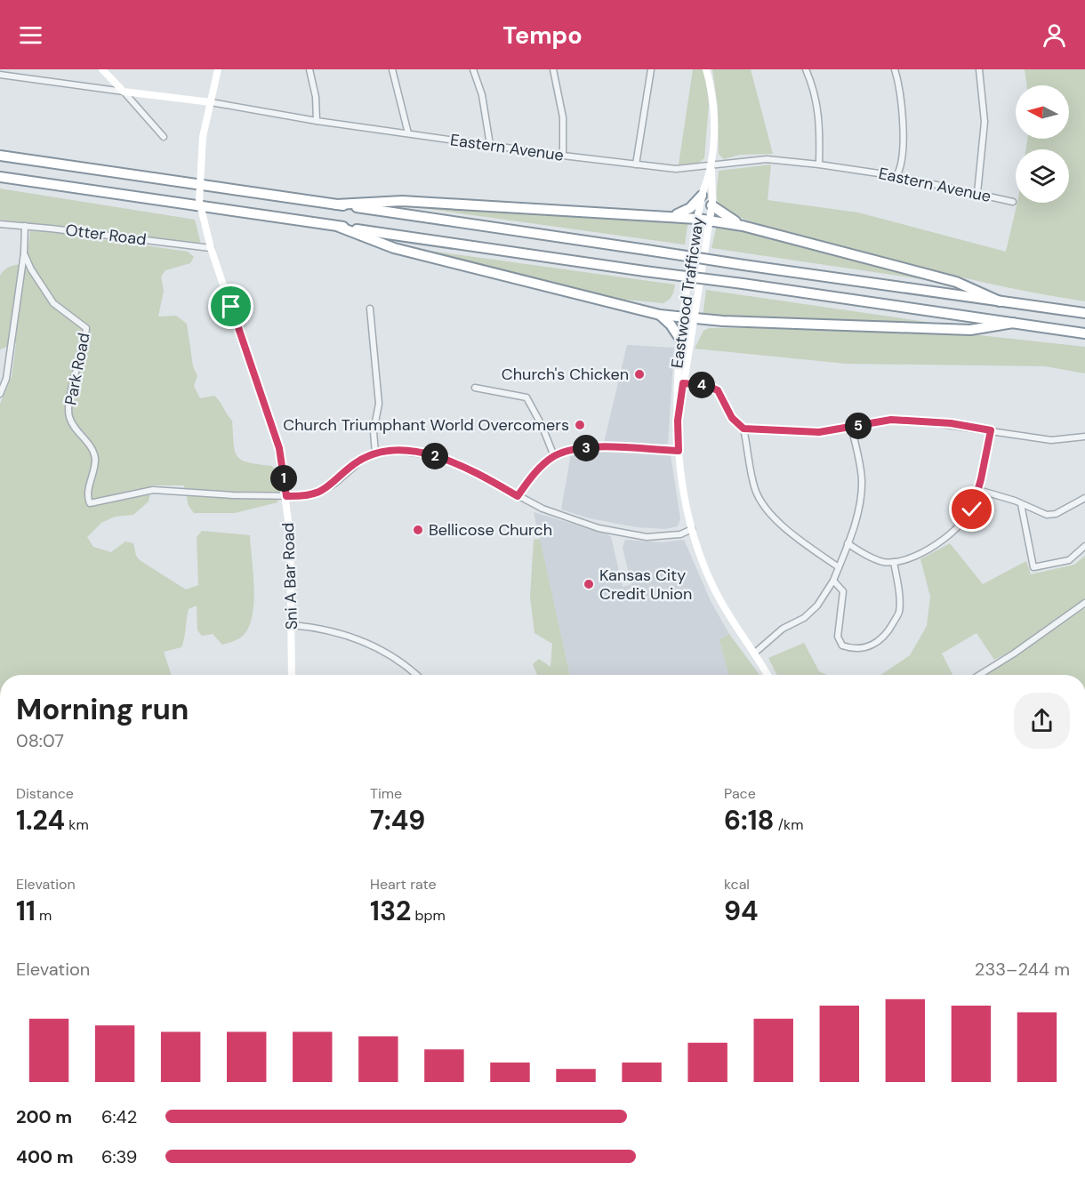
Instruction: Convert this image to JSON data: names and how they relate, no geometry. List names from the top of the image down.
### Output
{
  "streets": {
    "main road": ["Eastern Avenue", "Eastwood Trafficway", "Sni A Bar Road"],
    "street": ["Otter Road", "Park Road"]
  },
  "crossings": [
    ["Eastern Avenue", "Eastwood Trafficway"],
    ["Eastern Avenue", "Sni A Bar Road"],
    ["Otter Road", "Sni A Bar Road"],
    ["Park Road", "Sni A Bar Road"]
  ],
  "places": [
    "Church's Chicken",
    "Church Triumphant World Overcomers",
    "Bellicose Church",
    "Kansas City Credit Union"
  ],
  "north": "left",
  "page": {
    "header": "Tempo",
    "pins": [
      "4",
      "5",
      "3",
      "2",
      "1"
    ],
    "heading": ["Morning run", "08:07"],
    "stats": [
      ["Distance", "1.24 km"],
      ["Time", "7:49"],
      ["Pace", "6:18 /km"],
      ["Elevation", "11 m"],
      ["Heart rate", "132 bpm"],
      ["kcal", "94"]
    ],
    "chart": ["Elevation", "233–244 m"],
    "list": [
      {
        "name": "200 m",
        "note": "6:42"
      },
      {
        "name": "400 m",
        "note": "6:39"
      }
    ]
  }
}
